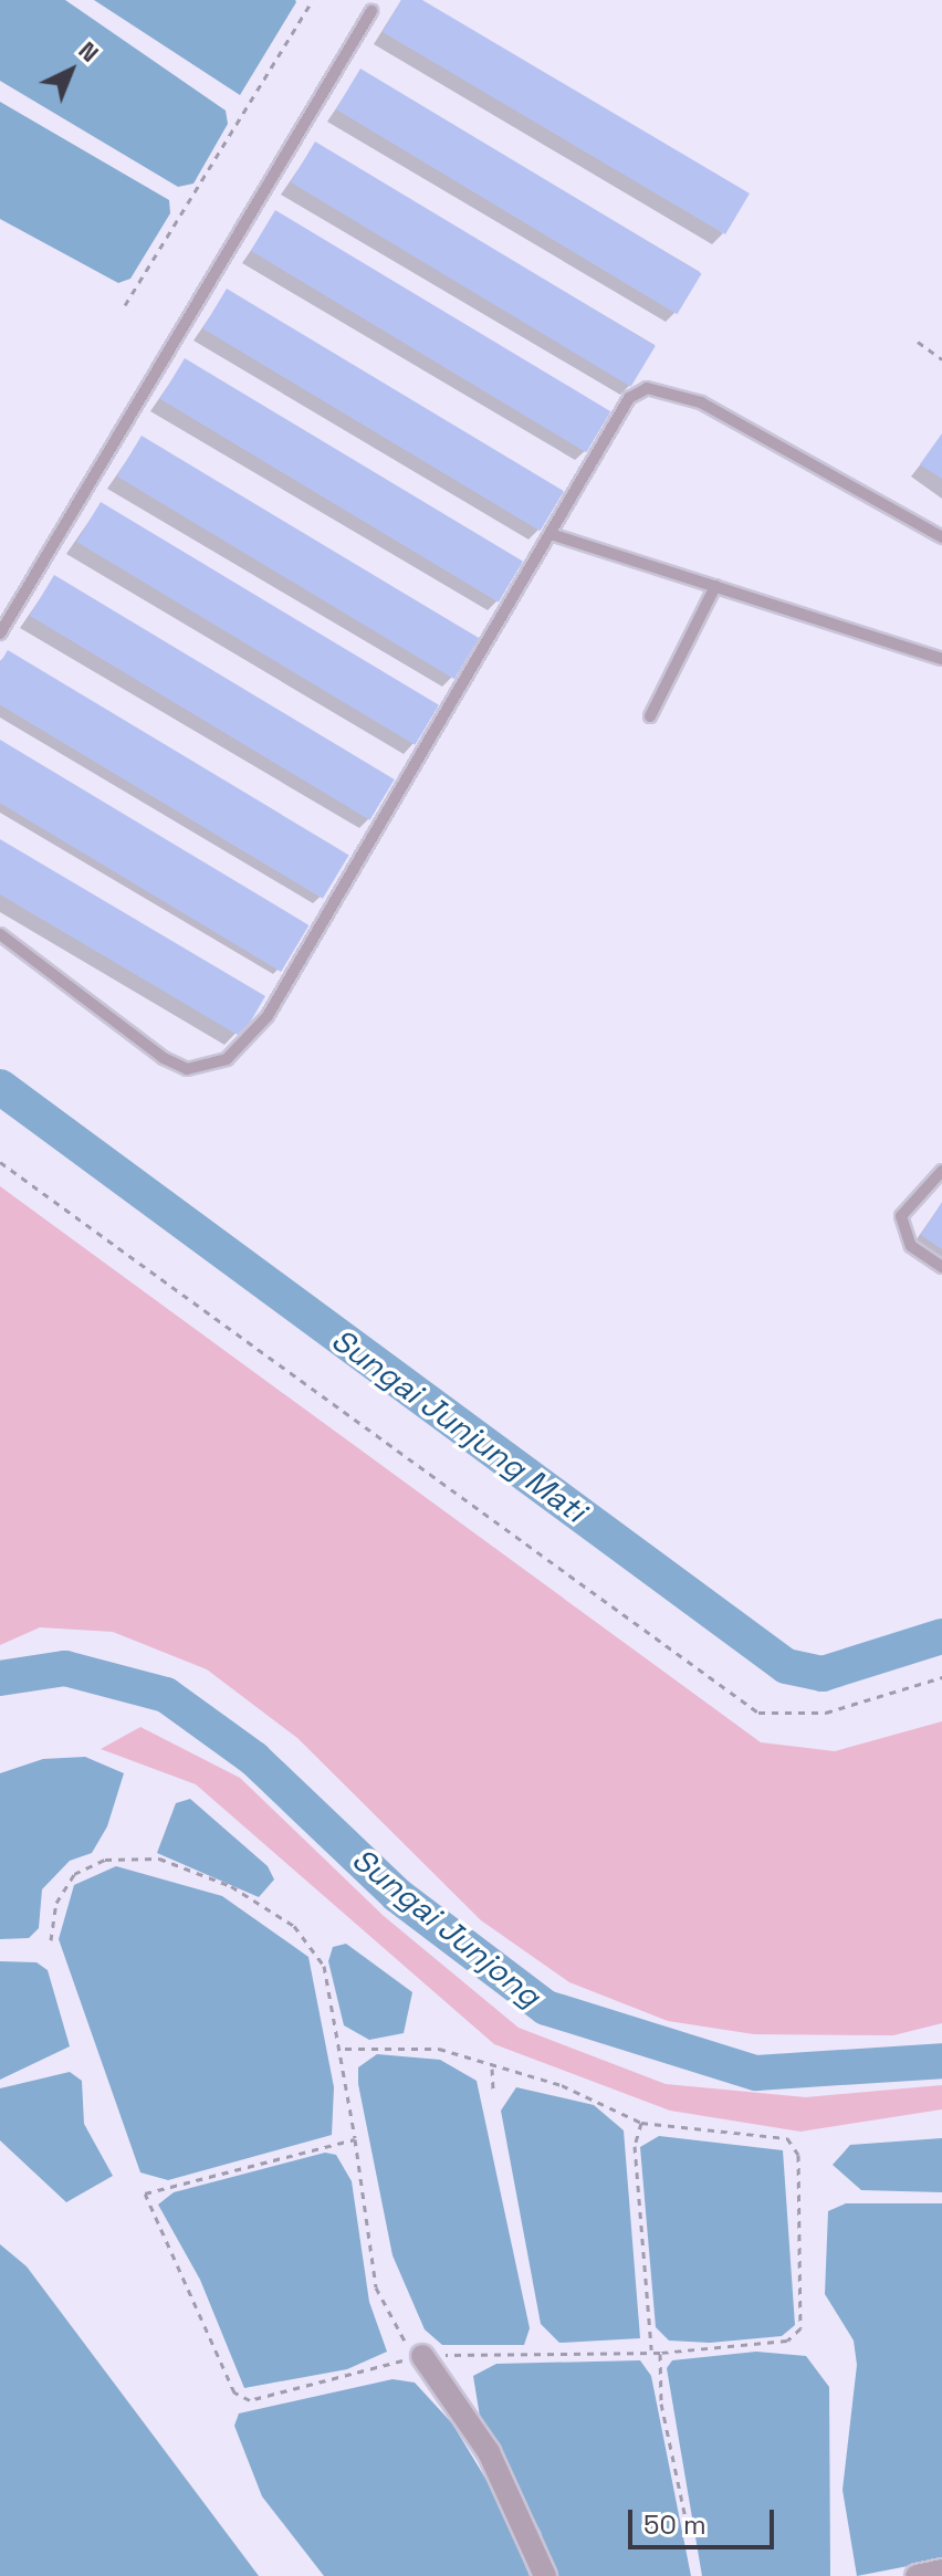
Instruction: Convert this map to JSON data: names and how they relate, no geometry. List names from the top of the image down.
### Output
{
  "water": ["Sungai Junjung Mati", "Sungai Junjong"],
  "scale_bar": "50 m",
  "north": "top right"
}
